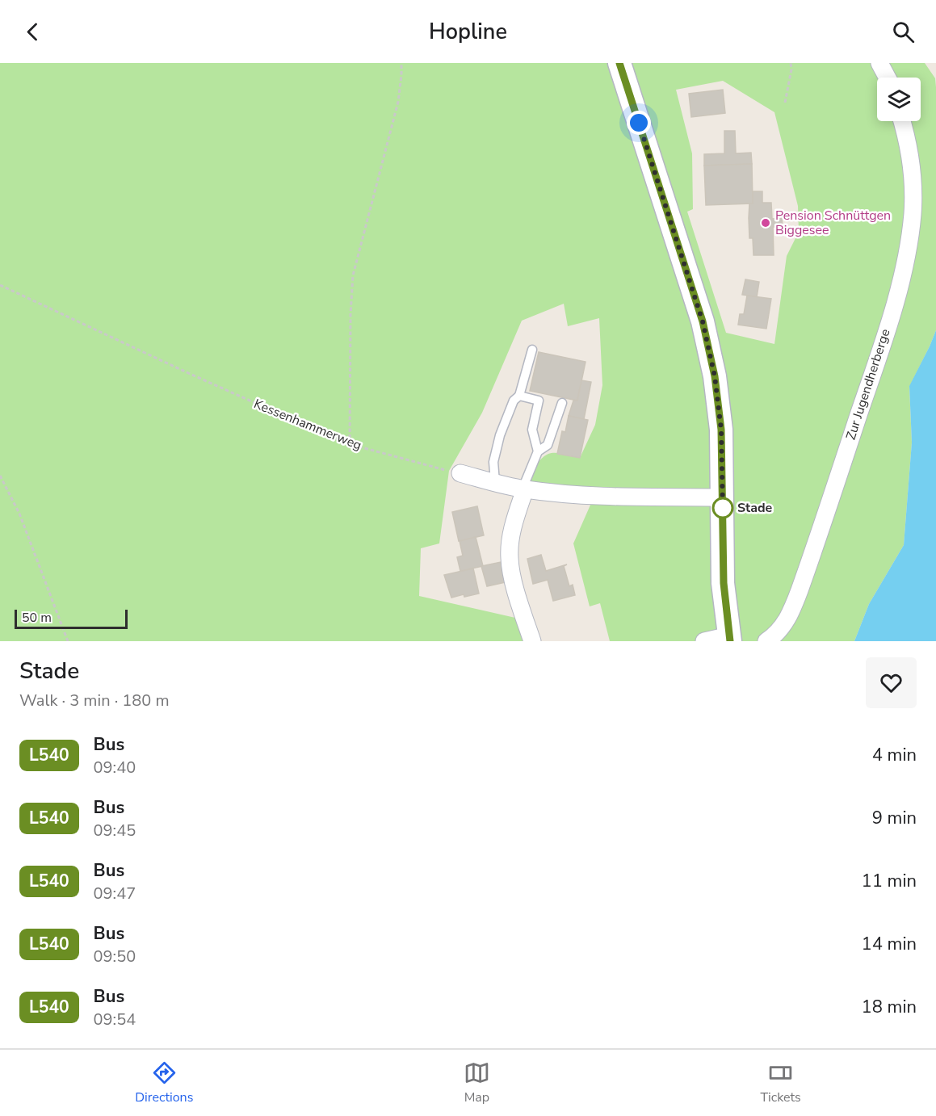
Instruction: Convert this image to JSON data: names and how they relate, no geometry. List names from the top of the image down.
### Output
{
  "streets": {
    "street": ["Zur Jugendherberge"],
    "path": ["Kessenhammerweg"]
  },
  "places": ["Pension Schnüttgen Biggesee", "Stade"],
  "lines": ["bus line L540"],
  "scale_bar": "50 m",
  "page": {
    "header": "Hopline",
    "scale": "50 m",
    "heading": ["Stade", "Walk · 3 min · 180 m"],
    "list": [
      {
        "mark": "L540",
        "name": "Bus",
        "note": "09:40",
        "value": "4 min"
      },
      {
        "mark": "L540",
        "name": "Bus",
        "note": "09:45",
        "value": "9 min"
      },
      {
        "mark": "L540",
        "name": "Bus",
        "note": "09:47",
        "value": "11 min"
      },
      {
        "mark": "L540",
        "name": "Bus",
        "note": "09:50",
        "value": "14 min"
      },
      {
        "mark": "L540",
        "name": "Bus",
        "note": "09:54",
        "value": "18 min"
      }
    ],
    "tabs": ["Directions", "Map", "Tickets"]
  }
}
